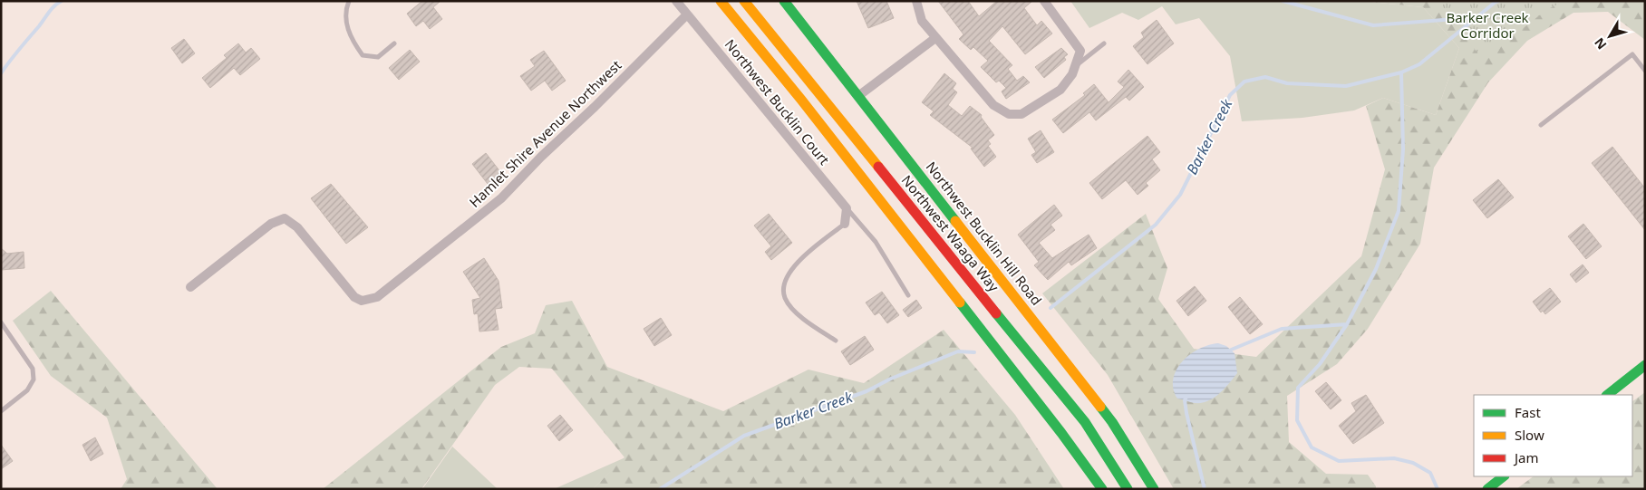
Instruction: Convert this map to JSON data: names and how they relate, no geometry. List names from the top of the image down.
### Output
{
  "streets": {
    "main road": ["Northwest Waaga Way", "Northwest Bucklin Hill Road"],
    "street": ["Northwest Bucklin Court", "Hamlet Shire Avenue Northwest"]
  },
  "crossings": [
    ["Northwest Bucklin Court", "Hamlet Shire Avenue Northwest"]
  ],
  "water": ["Barker Creek"],
  "parks": ["Barker Creek Corridor"],
  "legend": ["Fast", "Slow", "Jam"],
  "north": "bottom left"
}
